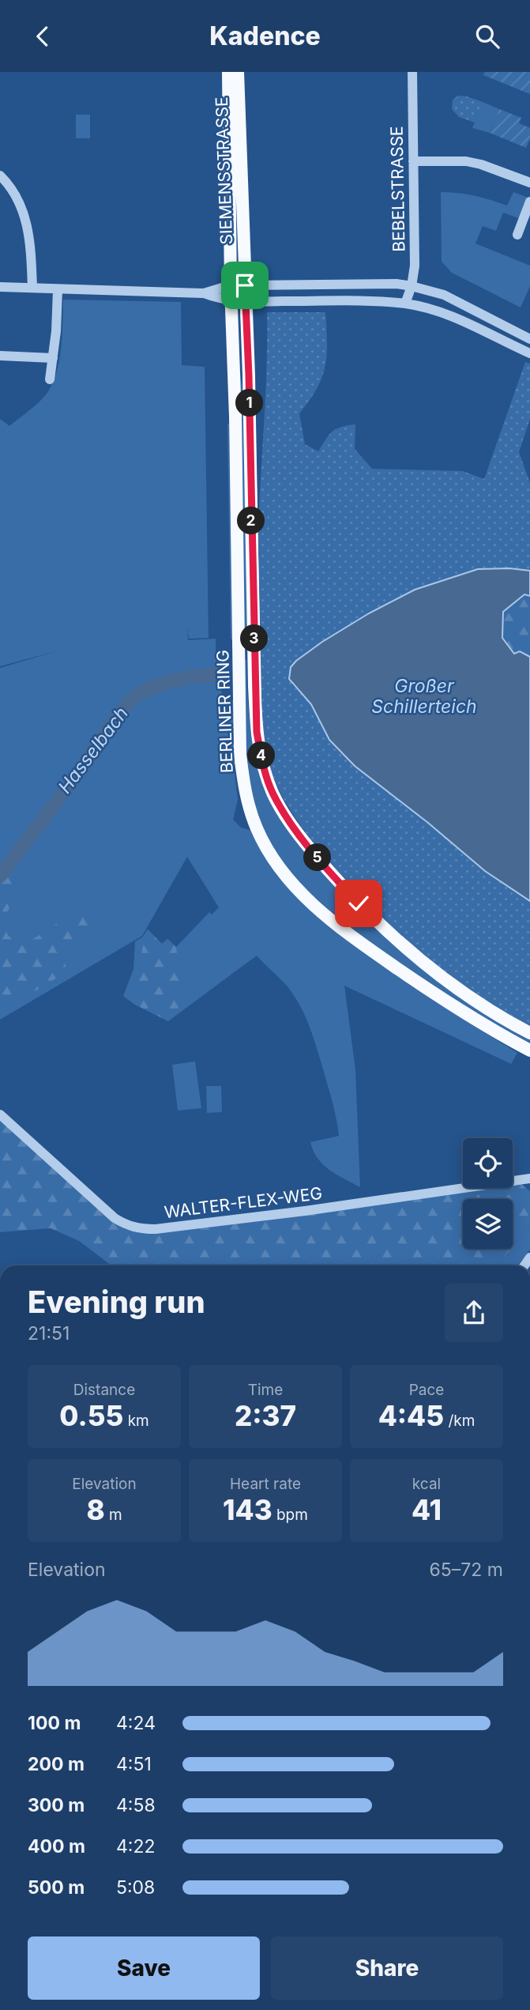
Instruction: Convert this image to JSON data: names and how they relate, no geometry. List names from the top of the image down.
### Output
{
  "streets": {
    "main road": ["SIEMENSSTRASSE", "BERLINER RING"],
    "street": ["BEBELSTRASSE", "WALTER-FLEX-WEG"]
  },
  "crossings": [
    ["SIEMENSSTRASSE", "BERLINER RING"]
  ],
  "water": ["Großer Schillerteich", "Hasselbach"],
  "page": {
    "header": "Kadence",
    "pins": [
      "1",
      "2",
      "3",
      "4",
      "5"
    ],
    "heading": ["Evening run", "21:51"],
    "stats": [
      ["Distance", "0.55 km"],
      ["Time", "2:37"],
      ["Pace", "4:45 /km"],
      ["Elevation", "8 m"],
      ["Heart rate", "143 bpm"],
      ["kcal", "41"]
    ],
    "chart": ["Elevation", "65–72 m"],
    "list": [
      {
        "name": "100 m",
        "note": "4:24"
      },
      {
        "name": "200 m",
        "note": "4:51"
      },
      {
        "name": "300 m",
        "note": "4:58"
      },
      {
        "name": "400 m",
        "note": "4:22"
      },
      {
        "name": "500 m",
        "note": "5:08"
      }
    ],
    "buttons": ["Save", "Share"]
  }
}
